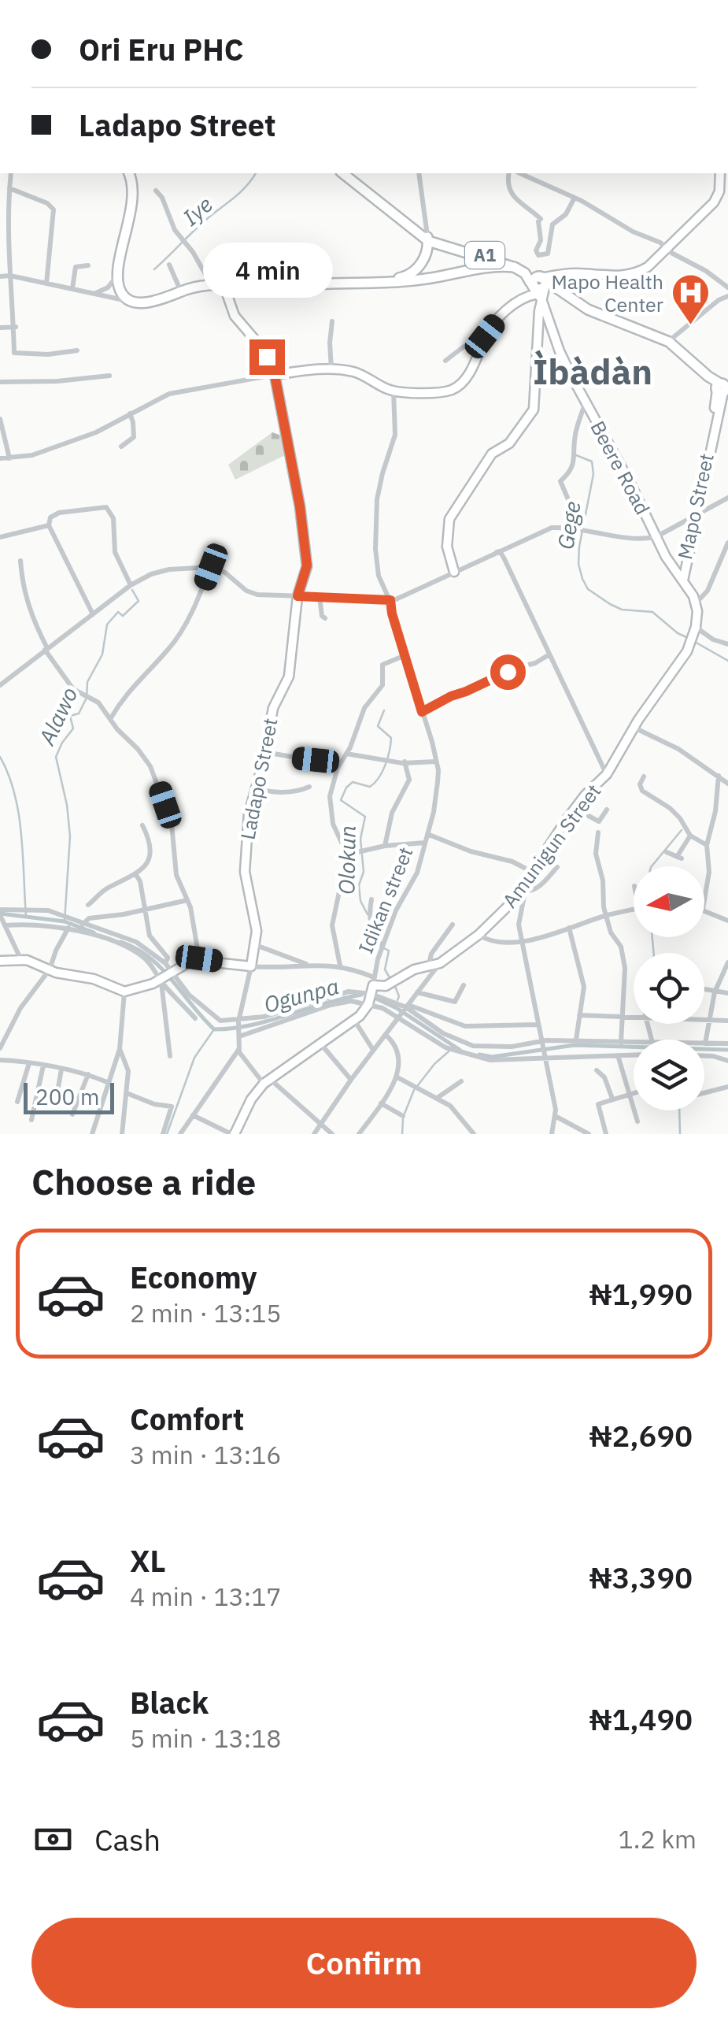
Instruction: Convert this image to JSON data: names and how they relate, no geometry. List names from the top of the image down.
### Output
{
  "streets": {
    "highway": ["A1"],
    "main road": [
      "Beere Road",
      "Mapo Street",
      "Ladapo Street",
      "Amunigun Street"
    ],
    "street": ["Idikan street"]
  },
  "crossings": [
    ["A1", "Beere Road"],
    ["A1", "Mapo Street"],
    ["A1", "Ladapo Street"],
    ["Beere Road", "Mapo Street"],
    ["Beere Road", "Amunigun Street"],
    ["Amunigun Street", "Idikan street"]
  ],
  "districts": ["Ìbàdàn"],
  "water": [
    "Iye",
    "Gege",
    "Alawo",
    "Olokun",
    "Ogunpa"
  ],
  "places": {
    "hospital": ["Mapo Health Center"]
  },
  "scale_bar": "200 m",
  "north": "left",
  "page": {
    "banner": ["Ori Eru PHC", "Ladapo Street"],
    "bubble": "4 min",
    "scale": "200 m",
    "heading": "Choose a ride",
    "list": [
      {
        "name": "Economy",
        "note": "2 min · 13:15",
        "value": "₦1,990"
      },
      {
        "name": "Comfort",
        "note": "3 min · 13:16",
        "value": "₦2,690"
      },
      {
        "name": "XL",
        "note": "4 min · 13:17",
        "value": "₦3,390"
      },
      {
        "name": "Black",
        "note": "5 min · 13:18",
        "value": "₦1,490"
      }
    ],
    "pay": ["Cash", "1.2 km"],
    "buttons": "Confirm"
  }
}
